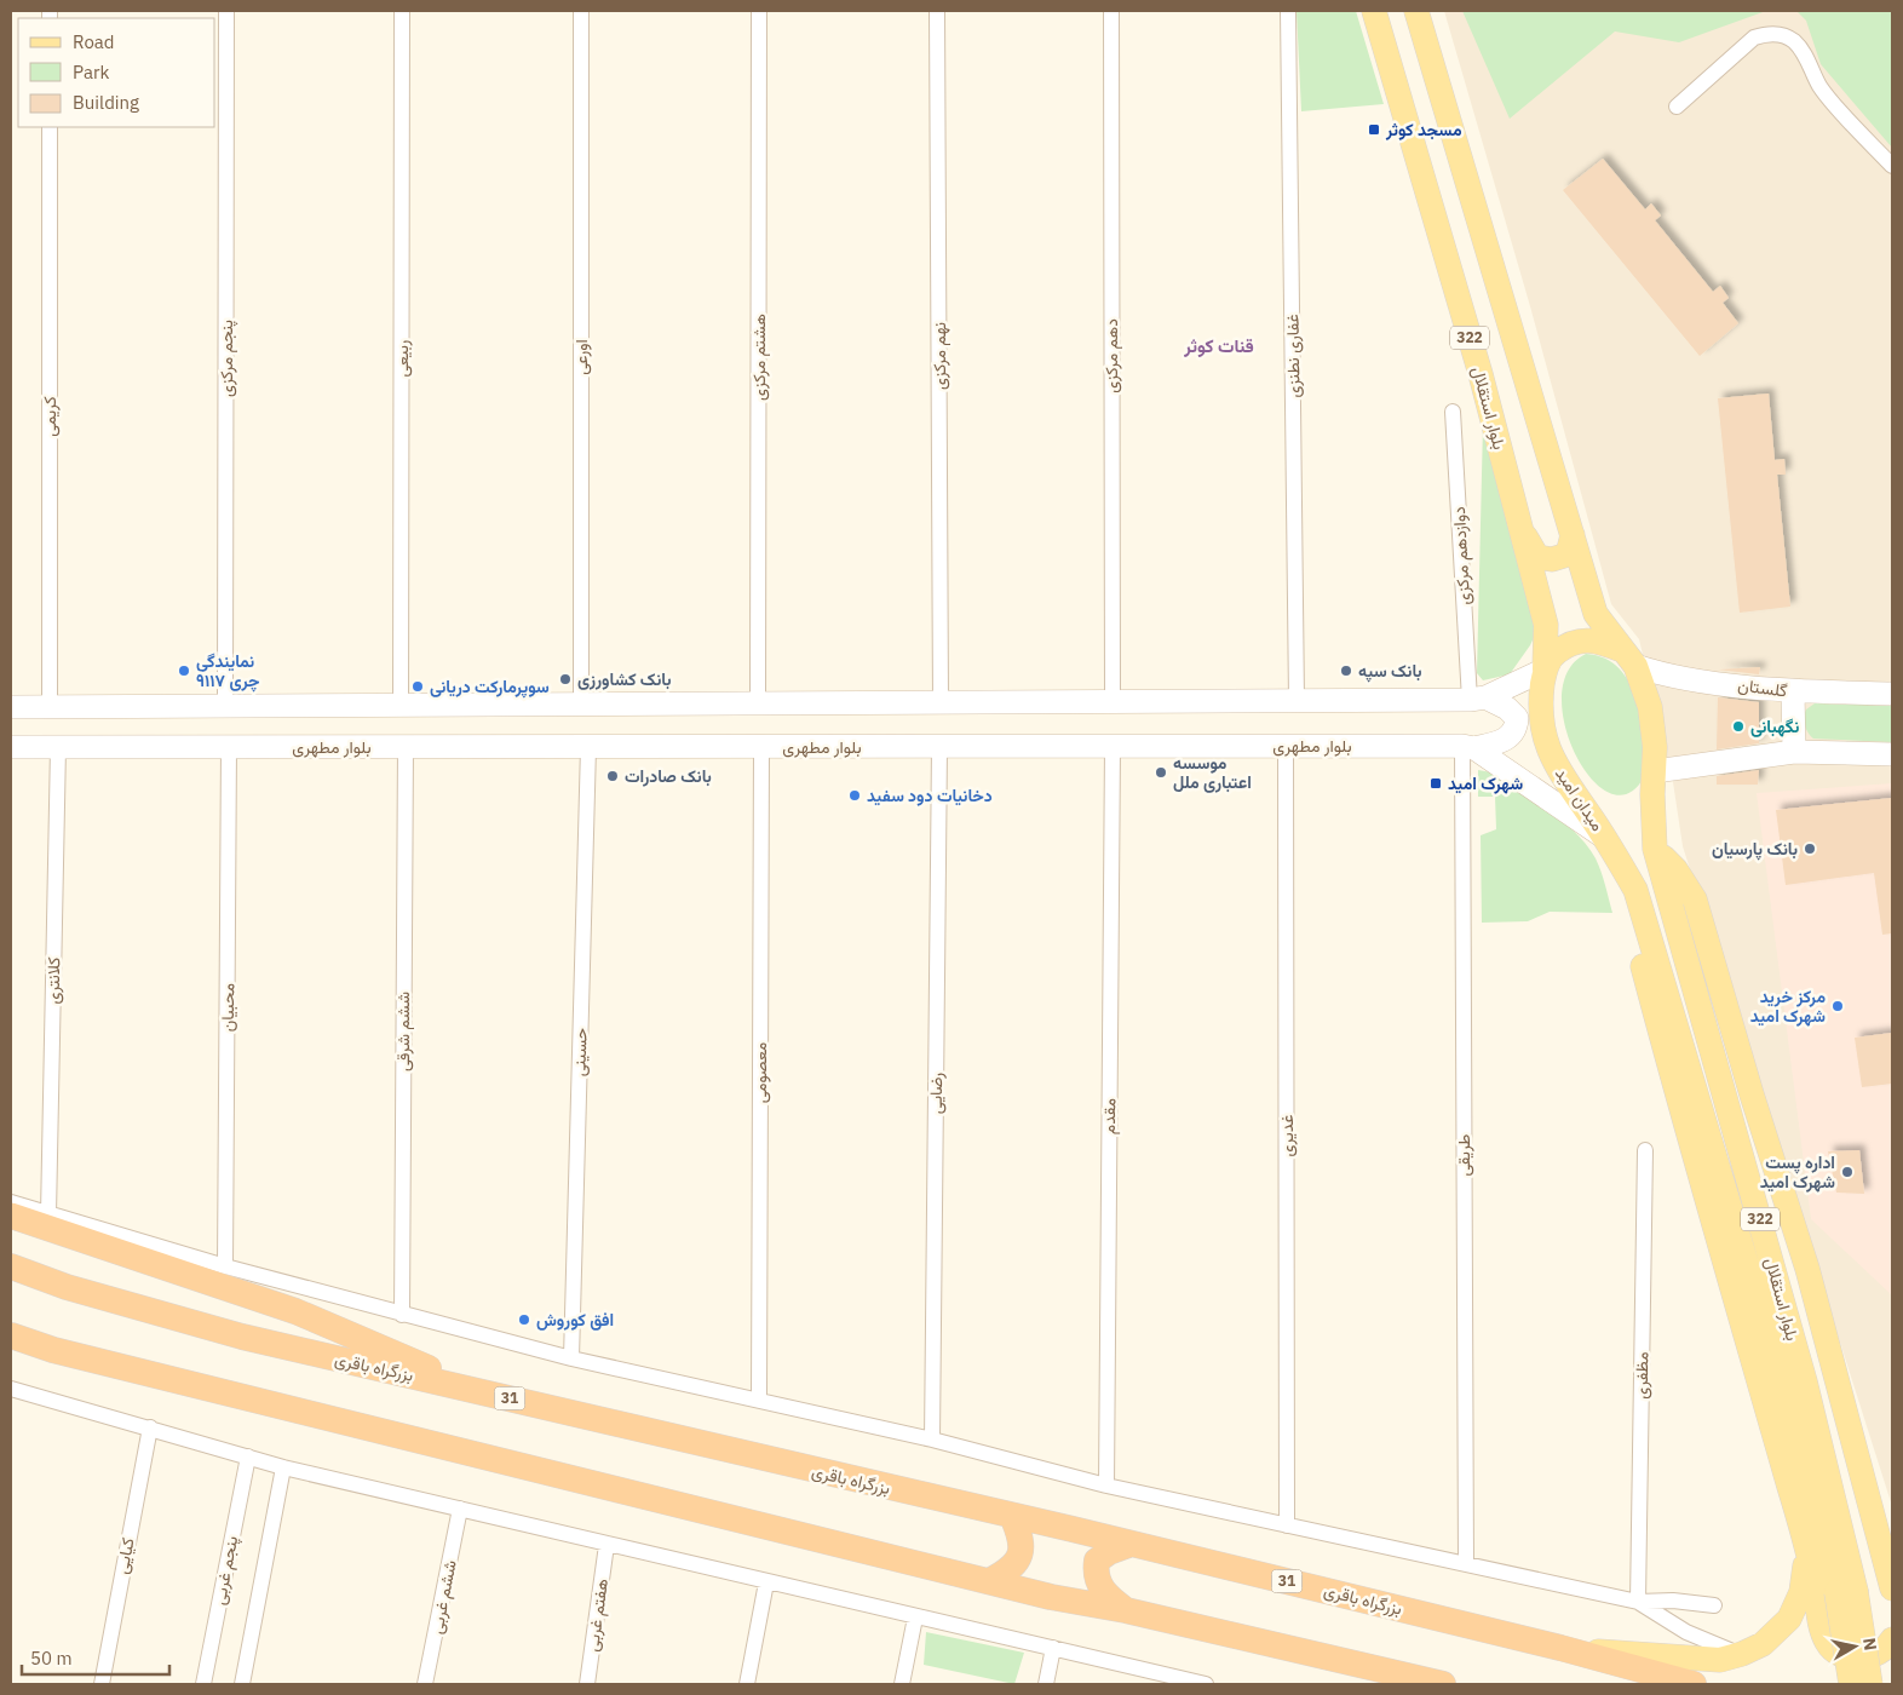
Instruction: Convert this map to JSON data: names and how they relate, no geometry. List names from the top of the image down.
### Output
{
  "streets": {
    "highway": ["بزرگراه باقری", "31"],
    "main road": [
      "322",
      "بلوار استقلال",
      "گلستان",
      "بلوار مطهری",
      "میدان امید"
    ],
    "street": [
      "نهم مرکزی",
      "دهم مرکزی",
      "غفاری نطنزی",
      "اورعی",
      "هشتم مرکزی",
      "پنجم مرکزی",
      "ربیعی",
      "کریمی",
      "دوازدهم مرکزی",
      "کلانتری",
      "محبیان",
      "ششم شرقی",
      "حسینی",
      "معصومی",
      "رضایی",
      "مقدم",
      "غدیری",
      "طریقی",
      "مظفری",
      "کیایی",
      "پنجم غربی",
      "ششم غربی",
      "هفتم غربی"
    ]
  },
  "crossings": [
    ["322", "گلستان"],
    ["بلوار استقلال", "میدان امید"],
    ["دوازدهم مرکزی", "بلوار مطهری"],
    ["بلوار مطهری", "کلانتری"],
    ["بلوار مطهری", "محبیان"],
    ["بلوار مطهری", "ششم شرقی"],
    ["بلوار مطهری", "حسینی"],
    ["بلوار مطهری", "معصومی"],
    ["بلوار مطهری", "رضایی"],
    ["بلوار مطهری", "مقدم"],
    ["بلوار مطهری", "غدیری"],
    ["بلوار مطهری", "طریقی"]
  ],
  "districts": ["قنات کوثر"],
  "places": {
    "transit": ["مسجد کوثر", "شهرک امید"],
    "other": [
      "نمایندگی ۹۱۱۷ چری",
      "بانک سپه",
      "بانک کشاورزی",
      "سوپرمارکت دریانی",
      "نگهبانی",
      "موسسه اعتباری ملل",
      "بانک صادرات",
      "دخانیات دود سفید",
      "بانک پارسیان",
      "مرکز خرید شهرک امید",
      "اداره پست شهرک امید",
      "افق کوروش"
    ]
  },
  "legend": ["Road", "Park", "Building"],
  "scale_bar": "50 m",
  "north": "right"
}
